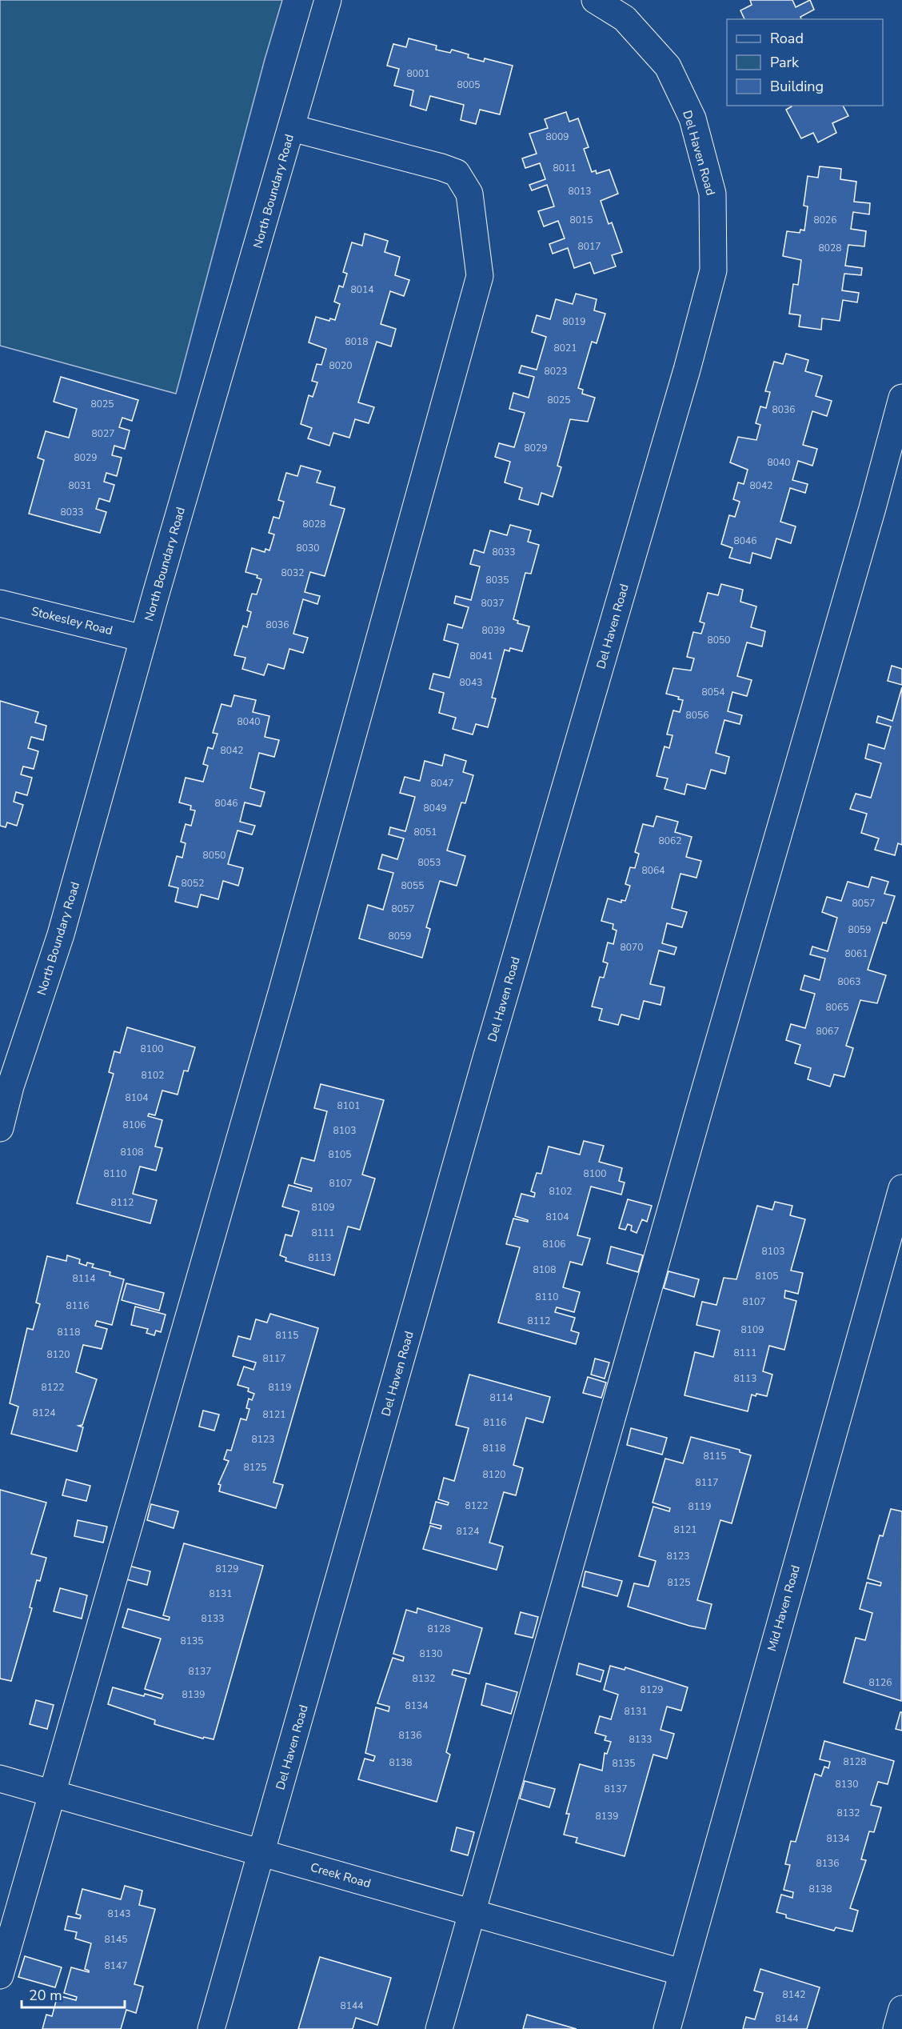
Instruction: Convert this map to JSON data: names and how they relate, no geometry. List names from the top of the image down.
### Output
{
  "streets": {
    "street": [
      "Del Haven Road",
      "North Boundary Road",
      "Stokesley Road",
      "Mid Haven Road",
      "Creek Road"
    ]
  },
  "crossings": [
    ["Del Haven Road", "Creek Road"],
    ["North Boundary Road", "Stokesley Road"],
    ["Mid Haven Road", "Creek Road"]
  ],
  "house_numbers": [
    "8001",
    "8005",
    "8009",
    "8011",
    "8013",
    "8015",
    "8026",
    "8017",
    "8028",
    "8014",
    "8019",
    "8018",
    "8021",
    "8020",
    "8023",
    "8025",
    "8025",
    "8036",
    "8027",
    "8029",
    "8029",
    "8040",
    "8031",
    "8042",
    "8033",
    "8028",
    "8046",
    "8030",
    "8033",
    "8032",
    "8035",
    "8037",
    "8036",
    "8039",
    "8050",
    "8041",
    "8043",
    "8054",
    "8056",
    "8040",
    "8042",
    "8047",
    "8046",
    "8049",
    "8051",
    "8062",
    "8050",
    "8053",
    "8064",
    "8052",
    "8055",
    "8057",
    "8057",
    "8059",
    "8059",
    "8070",
    "8061",
    "8063",
    "8065",
    "8067",
    "8100",
    "8102",
    "8104",
    "8101",
    "8106",
    "8103",
    "8108",
    "8105",
    "8110",
    "8100",
    "8107",
    "8102",
    "8112",
    "8109",
    "8104",
    "8111",
    "8106",
    "8103",
    "8113",
    "8108",
    "8105",
    "8114",
    "8110",
    "8107",
    "8116",
    "8112",
    "8109",
    "8118",
    "8115",
    "8111",
    "8120",
    "8117",
    "8113",
    "8122",
    "8119",
    "8114",
    "8124",
    "8121",
    "8116",
    "8123",
    "8118",
    "8115",
    "8125",
    "8120",
    "8117",
    "8122",
    "8119",
    "8121",
    "8124",
    "8123",
    "8129",
    "8125",
    "8131",
    "8133",
    "8128",
    "8135",
    "8130",
    "8137",
    "8132",
    "8126",
    "8129",
    "8139",
    "8134",
    "8131",
    "8136",
    "8133",
    "8128",
    "8138",
    "8135",
    "8130",
    "8137",
    "8132",
    "8139",
    "8134",
    "8136",
    "8138",
    "8143",
    "8145",
    "8147",
    "8142",
    "8144",
    "8144"
  ],
  "legend": ["Road", "Park", "Building"],
  "scale_bar": "20 m"
}
